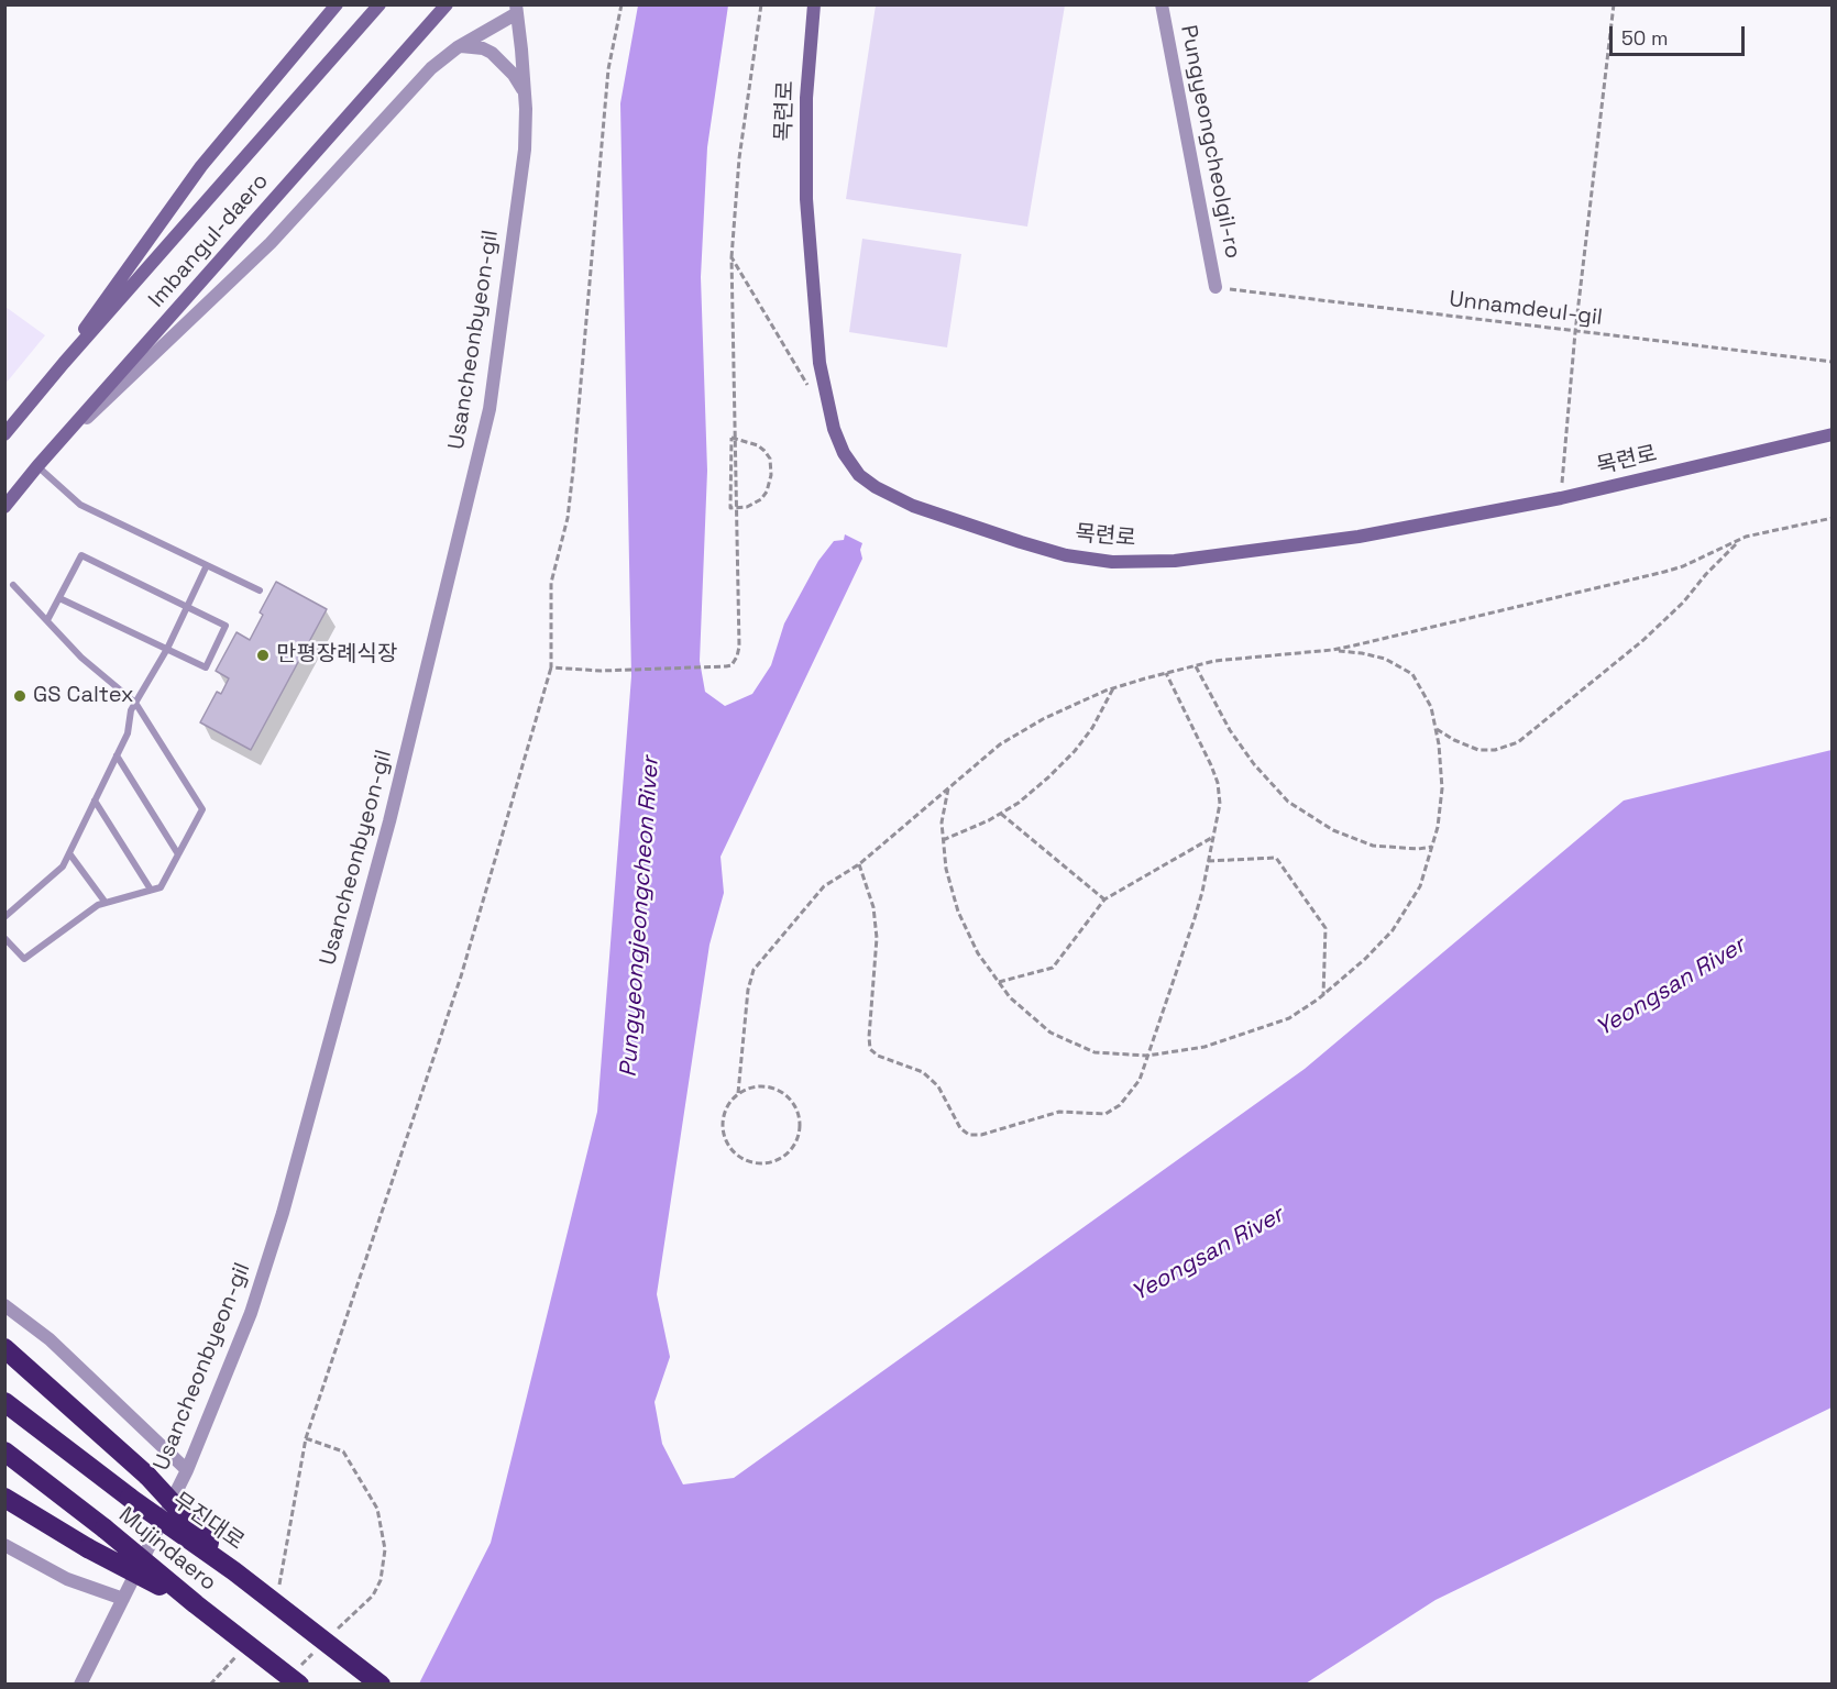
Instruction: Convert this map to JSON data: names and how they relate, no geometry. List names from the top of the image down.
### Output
{
  "streets": {
    "highway": ["무진대로", "Mujindaero"],
    "main road": ["목련로", "Imbangul-daero"],
    "street": ["Pungyeongcheolgil-ro", "Usancheonbyeon-gil"],
    "path": ["Unnamdeul-gil"]
  },
  "crossings": [
    ["Pungyeongcheolgil-ro", "Unnamdeul-gil"]
  ],
  "water": ["Pungyeongjeongcheon River", "Yeongsan River"],
  "places": ["만평장례식장", "GS Caltex"],
  "scale_bar": "50 m"
}
